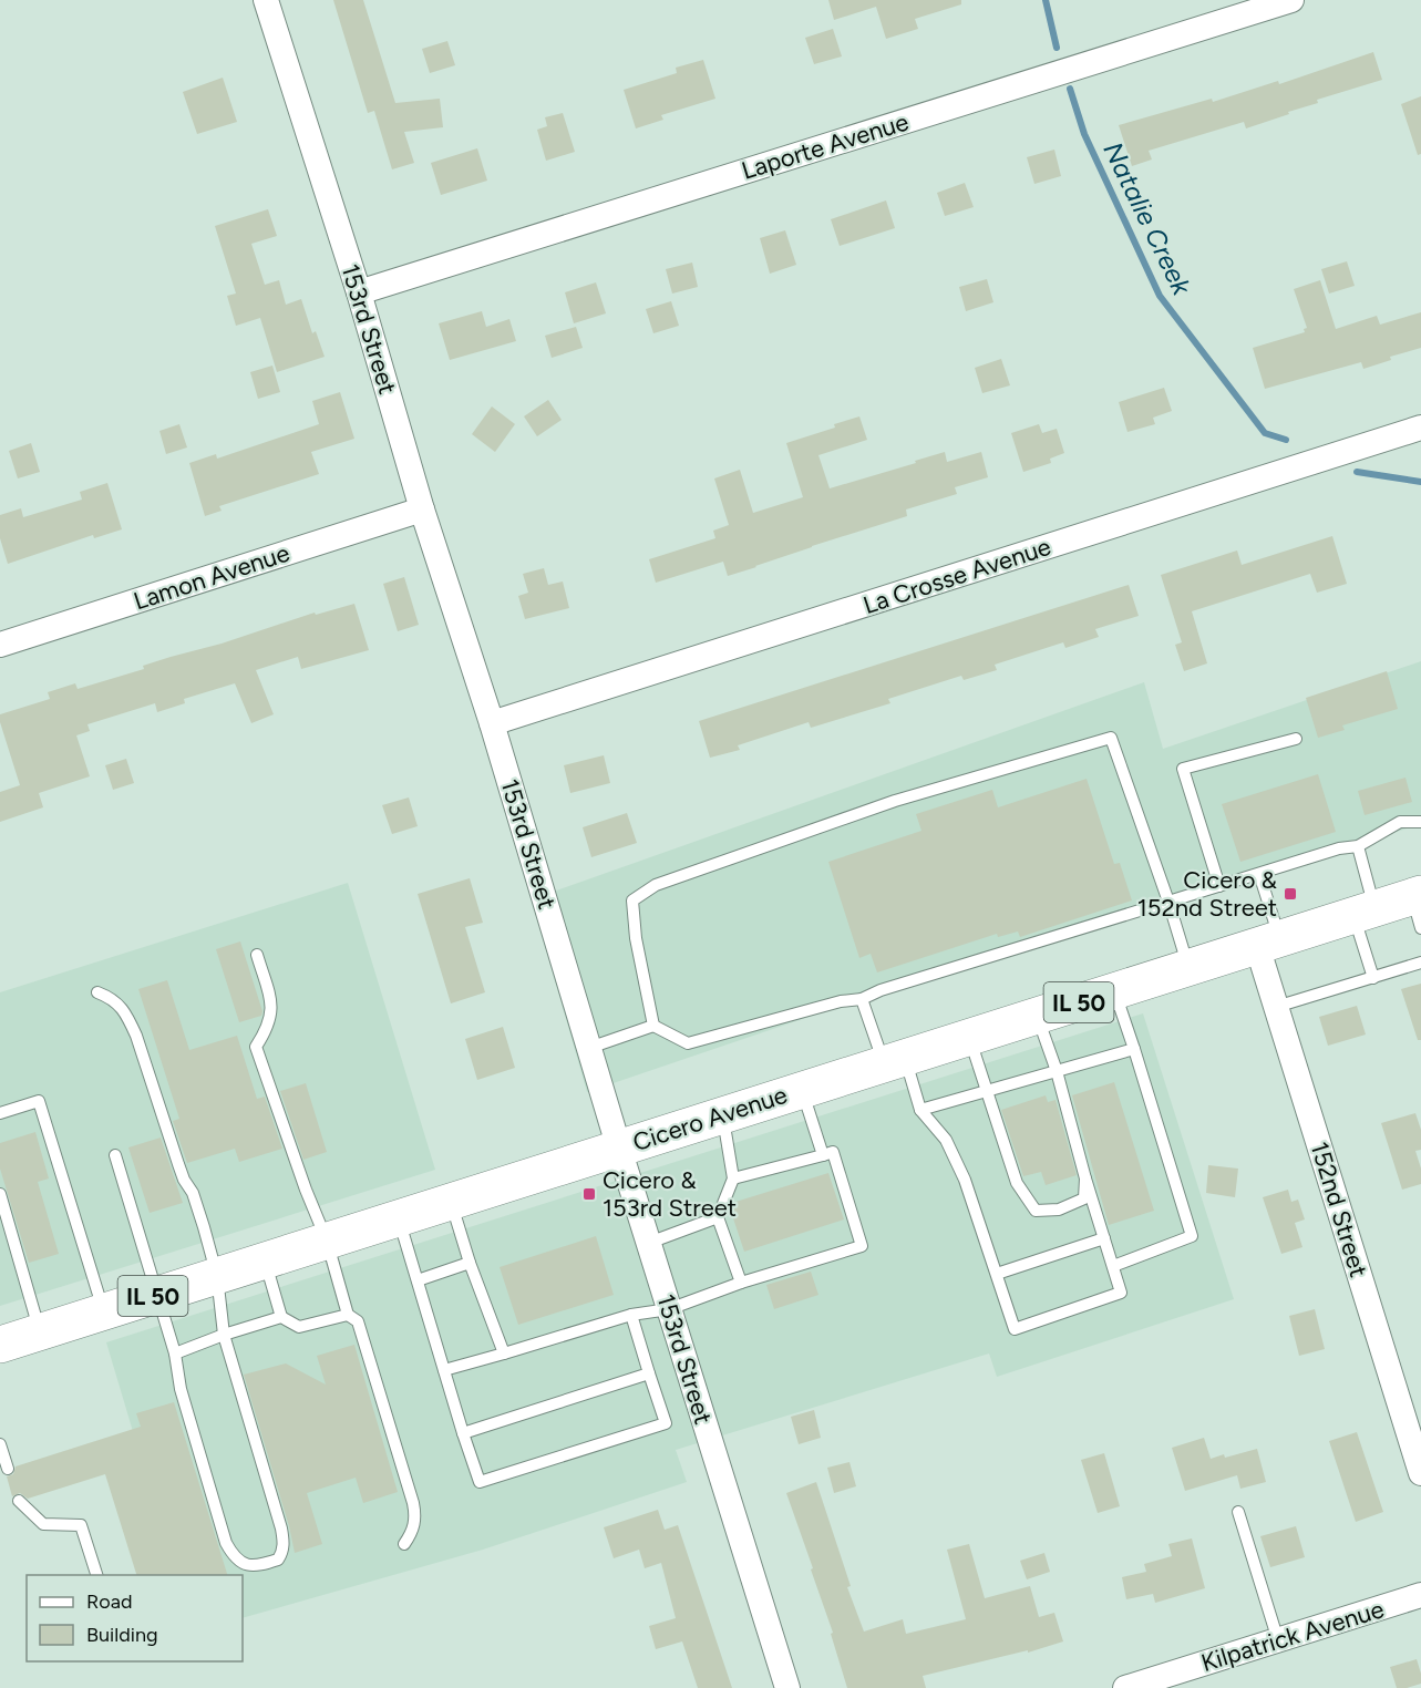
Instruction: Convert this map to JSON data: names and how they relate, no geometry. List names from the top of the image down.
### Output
{
  "streets": {
    "main road": ["IL 50", "Cicero Avenue"],
    "street": [
      "Laporte Avenue",
      "153rd Street",
      "La Crosse Avenue",
      "Lamon Avenue",
      "152nd Street",
      "Kilpatrick Avenue"
    ]
  },
  "crossings": [
    ["Laporte Avenue", "153rd Street"],
    ["153rd Street", "La Crosse Avenue"],
    ["153rd Street", "Lamon Avenue"],
    ["153rd Street", "Cicero Avenue"],
    ["Cicero Avenue", "152nd Street"]
  ],
  "water": ["Natalie Creek"],
  "places": {
    "transit": ["Cicero & 152nd Street", "Cicero & 153rd Street"]
  },
  "legend": ["Road", "Building"]
}
